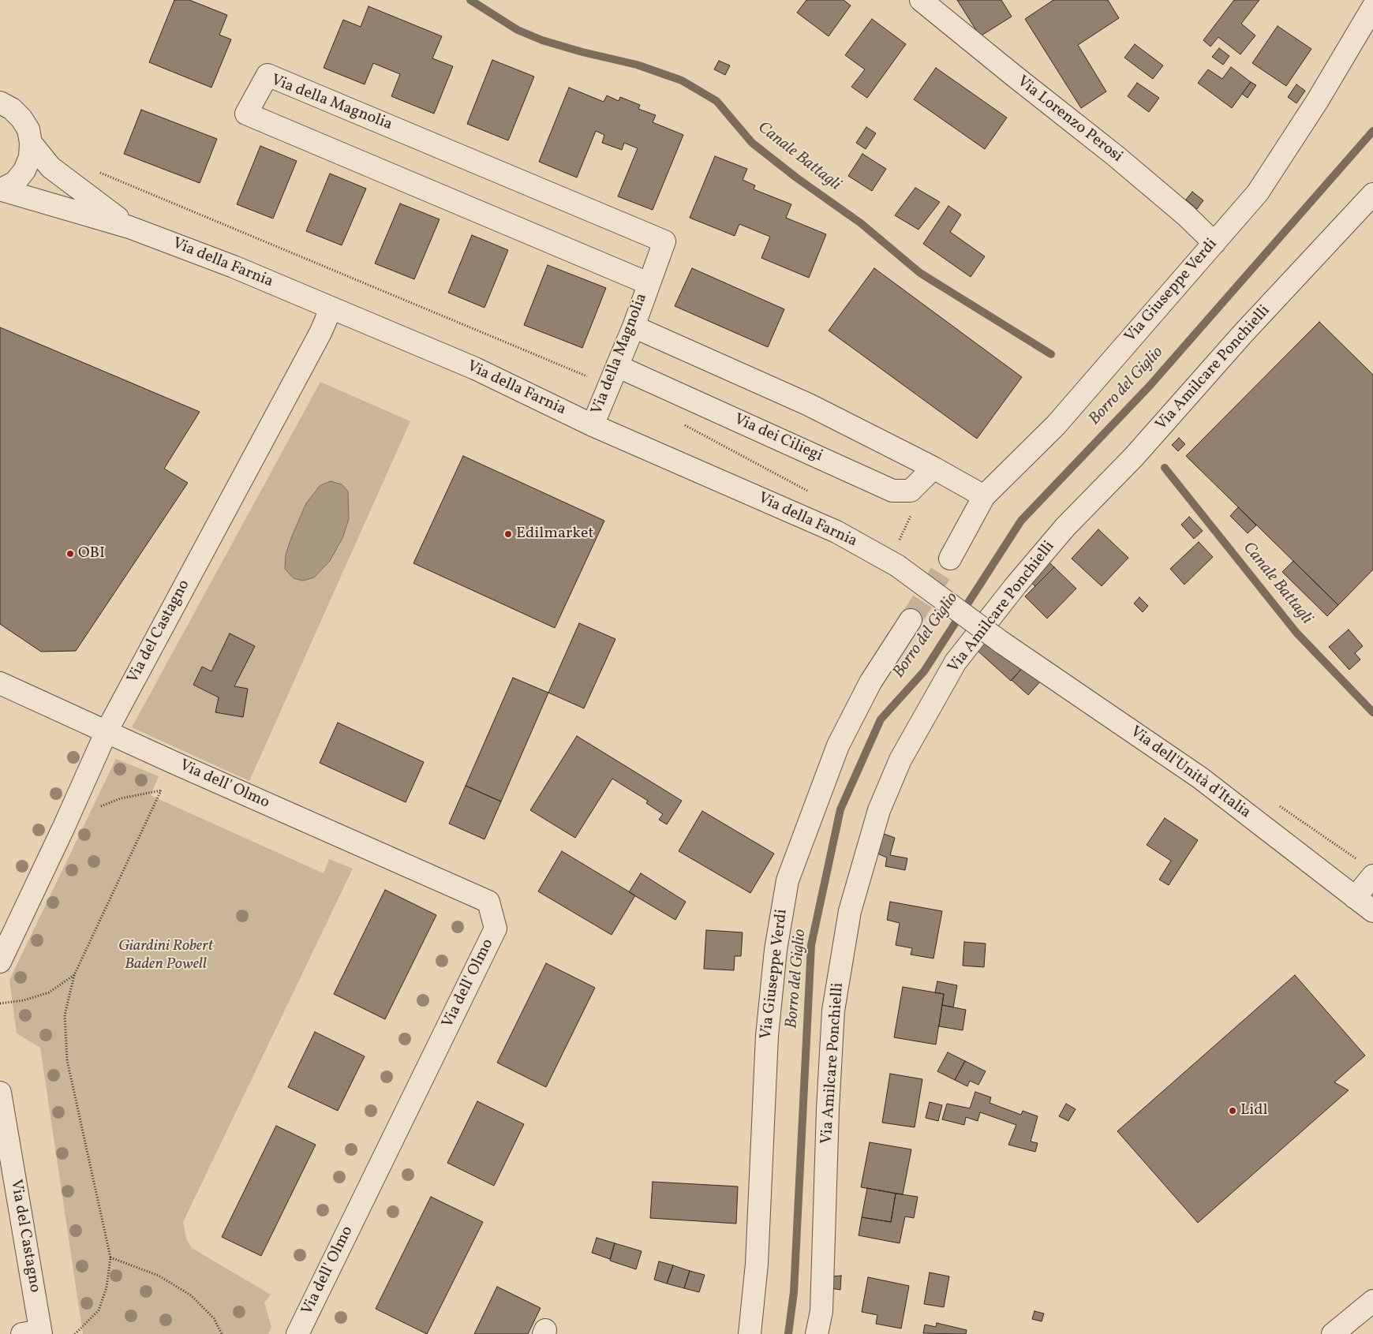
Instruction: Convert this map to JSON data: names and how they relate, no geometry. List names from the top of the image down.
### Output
{
  "streets": {
    "street": [
      "Via della Magnolia",
      "Via Lorenzo Perosi",
      "Via della Farnia",
      "Via Giuseppe Verdi",
      "Via Amilcare Ponchielli",
      "Via dei Ciliegi",
      "Via del Castagno",
      "Via dell'Unità d'Italia",
      "Via dell' Olmo"
    ]
  },
  "crossings": [
    ["Via della Magnolia", "Via della Farnia"],
    ["Via della Magnolia", "Via dei Ciliegi"],
    ["Via Lorenzo Perosi", "Via Giuseppe Verdi"],
    ["Via della Farnia", "Via del Castagno"],
    ["Via della Farnia", "Via dell'Unità d'Italia"],
    ["Via del Castagno", "Via dell' Olmo"]
  ],
  "water": ["Canale Battagli", "Borro del Giglio"],
  "parks": ["Giardini Robert Baden Powell"],
  "places": ["Edilmarket", "OBI", "Lidl"]
}
